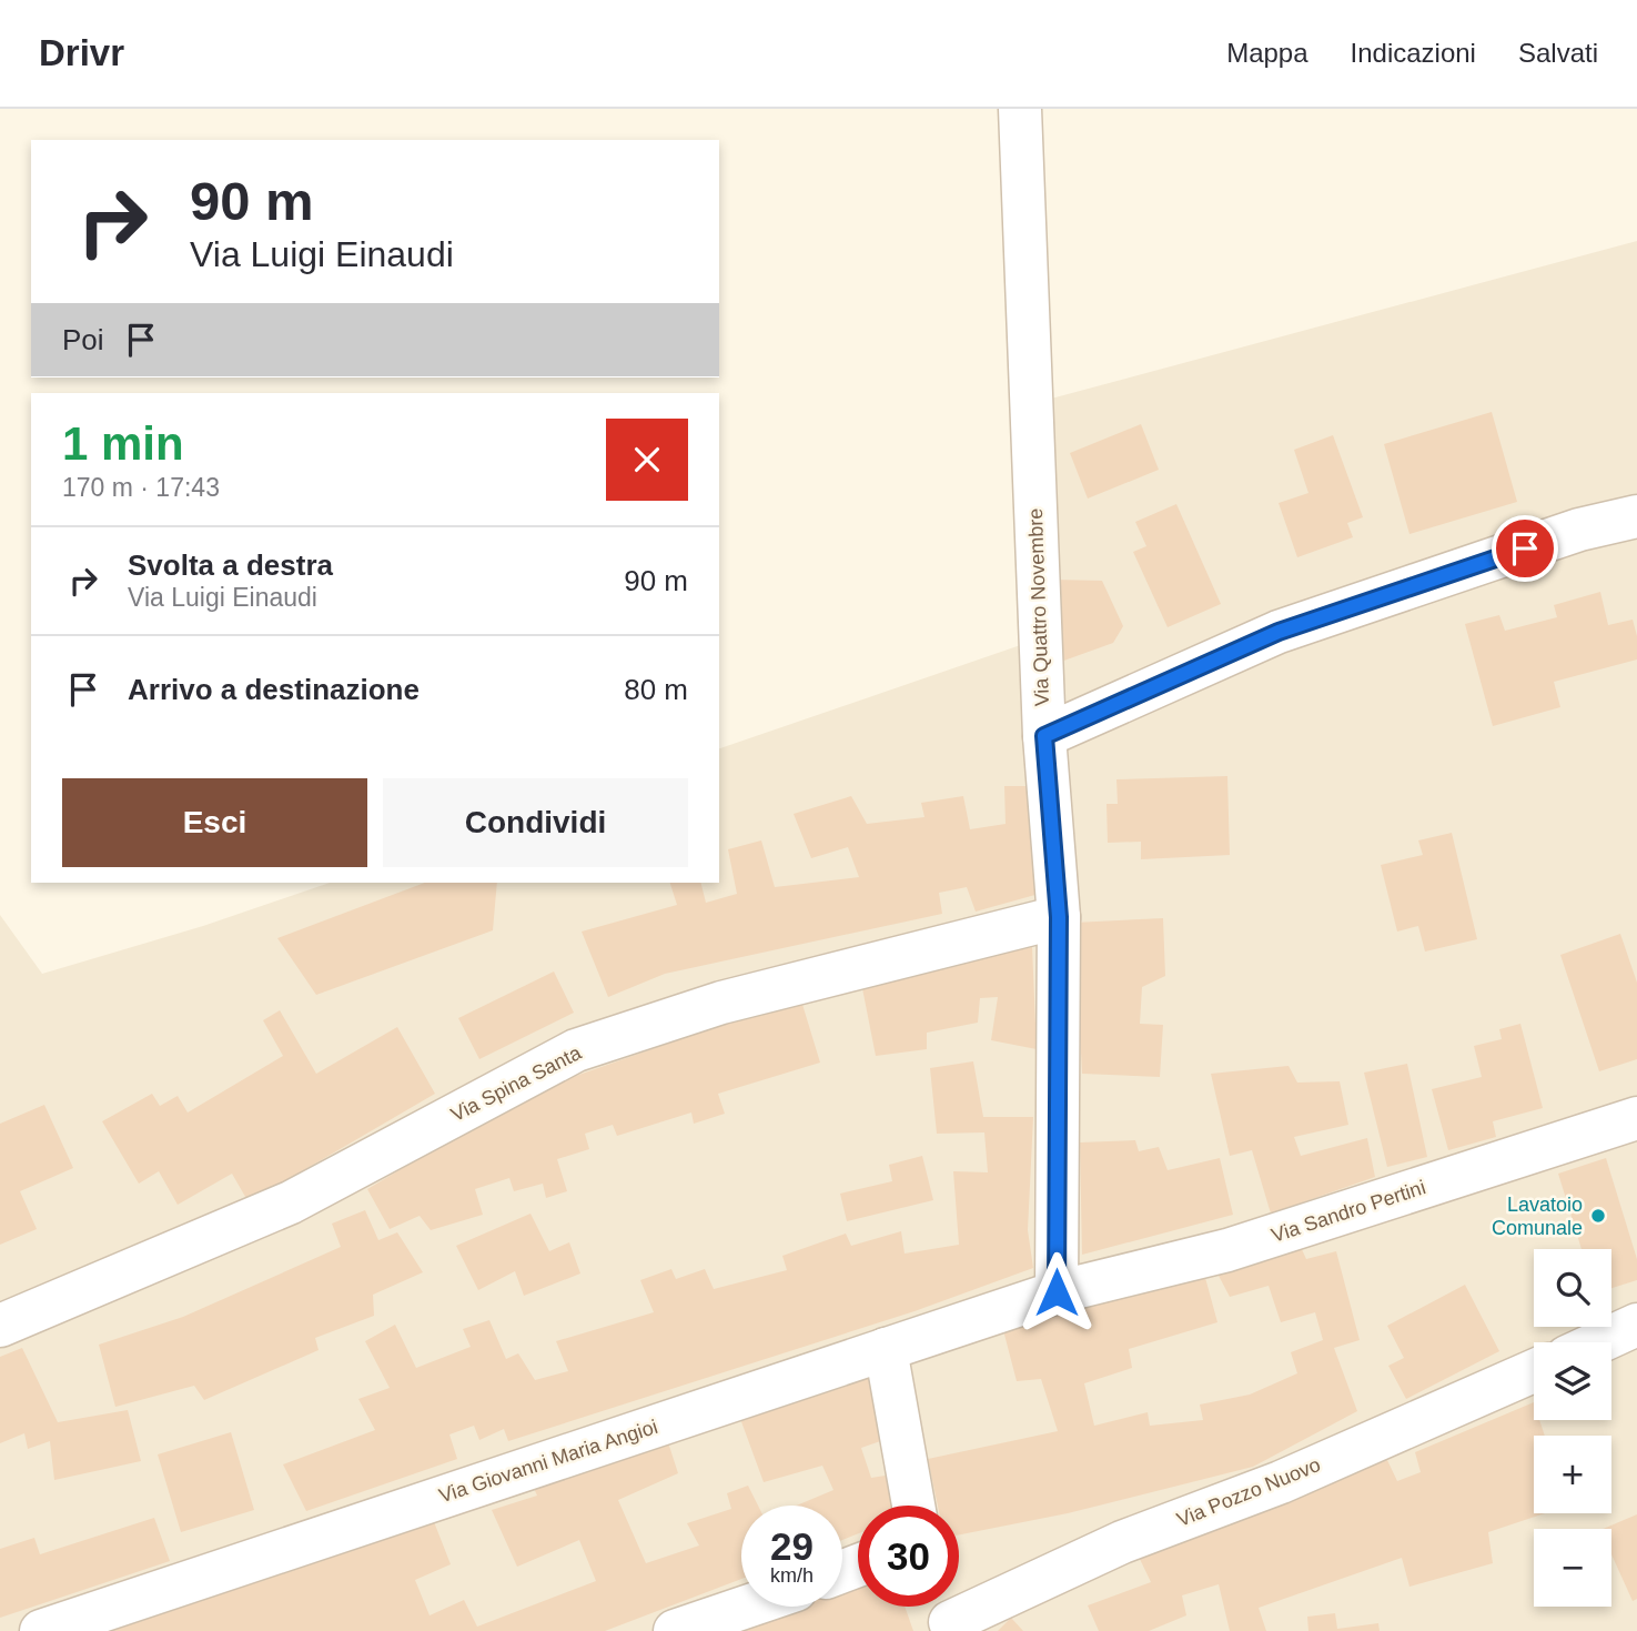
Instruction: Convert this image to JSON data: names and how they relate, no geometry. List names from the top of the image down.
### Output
{
  "streets": {
    "street": [
      "Via Quattro Novembre",
      "Via Spina Santa",
      "Via Sandro Pertini",
      "Via Giovanni Maria Angioi",
      "Via Pozzo Nuovo"
    ]
  },
  "crossings": [
    ["Via Quattro Novembre", "Via Spina Santa"],
    ["Via Quattro Novembre", "Via Sandro Pertini"],
    ["Via Quattro Novembre", "Via Giovanni Maria Angioi"],
    ["Via Sandro Pertini", "Via Giovanni Maria Angioi"]
  ],
  "places": ["Lavatoio Comunale"],
  "page": {
    "header": "Drivr",
    "nav": ["Mappa", "Indicazioni", "Salvati"],
    "turn": ["90 m", "Via Luigi Einaudi"],
    "then": "Poi",
    "heading": ["1 min", "170 m · 17:43"],
    "list": [
      {
        "name": "Svolta a destra",
        "note": "Via Luigi Einaudi",
        "value": "90 m"
      },
      {
        "name": "Arrivo a destinazione",
        "value": "80 m"
      }
    ],
    "buttons": ["Esci", "Condividi"],
    "map_buttons": ["+", "−"],
    "speed": "29 km/h",
    "limit": "30"
  }
}
